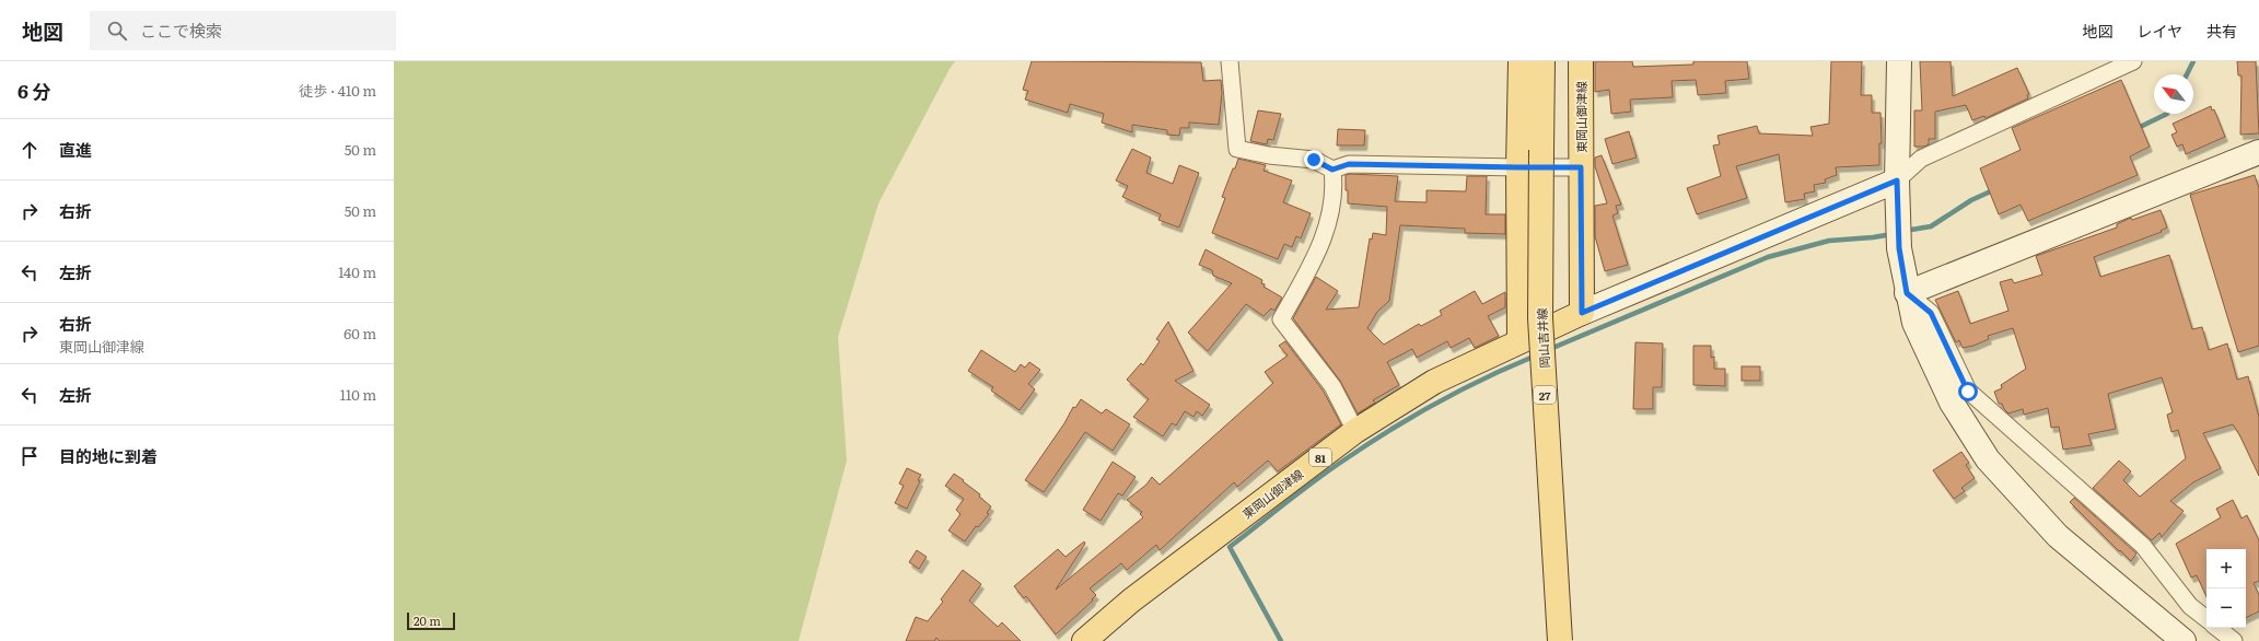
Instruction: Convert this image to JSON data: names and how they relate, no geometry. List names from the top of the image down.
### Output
{
  "streets": {
    "main road": [
      "東岡山御津線",
      "岡山吉井線",
      "27",
      "81"
    ]
  },
  "scale_bar": "20 m",
  "north": "top left",
  "page": {
    "header": "地図",
    "search": "ここで検索",
    "nav": ["地図", "レイヤ", "共有"],
    "heading": ["6 分", "徒歩 · 410 m"],
    "list": [
      ["直進", "50 m"],
      ["右折", "50 m"],
      ["左折", "140 m"],
      ["右折", "東岡山御津線", "60 m"],
      ["左折", "110 m"],
      "目的地に到着"
    ],
    "map_buttons": ["+", "−"],
    "scale": "20 m"
  }
}
